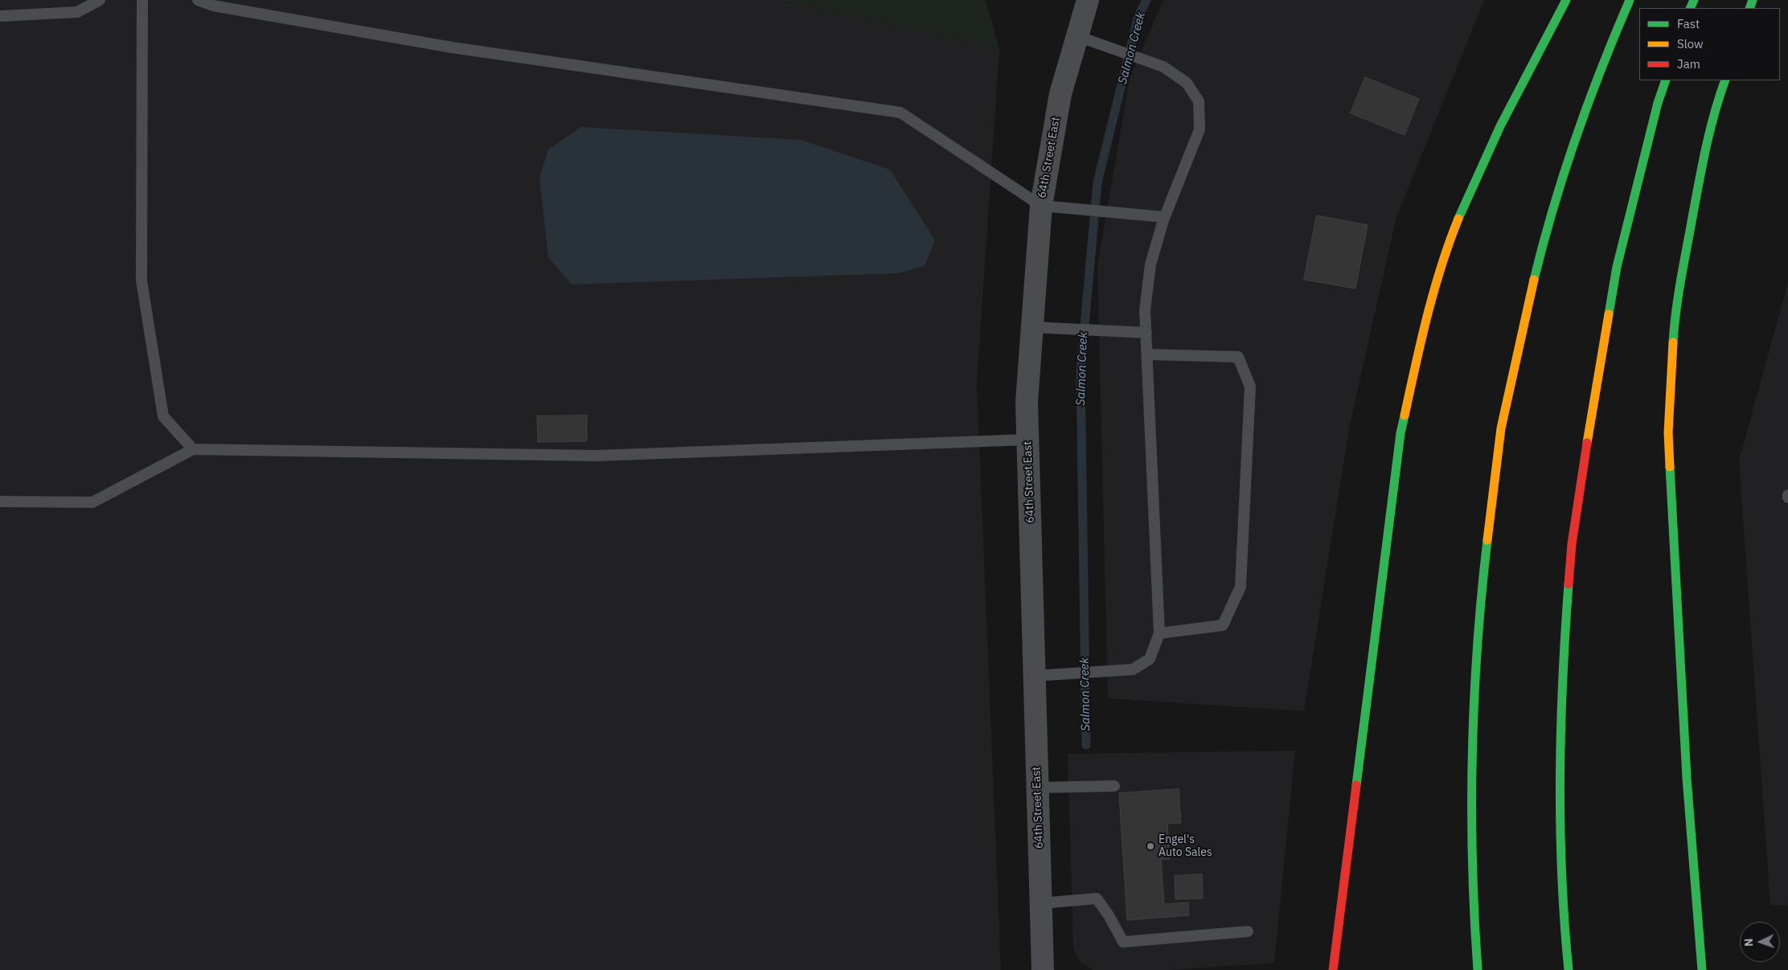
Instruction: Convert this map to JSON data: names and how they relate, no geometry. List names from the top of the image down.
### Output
{
  "streets": {
    "street": ["64th Street East"]
  },
  "water": ["Salmon Creek"],
  "places": ["Engel's Auto Sales"],
  "legend": ["Fast", "Slow", "Jam"],
  "north": "left"
}
